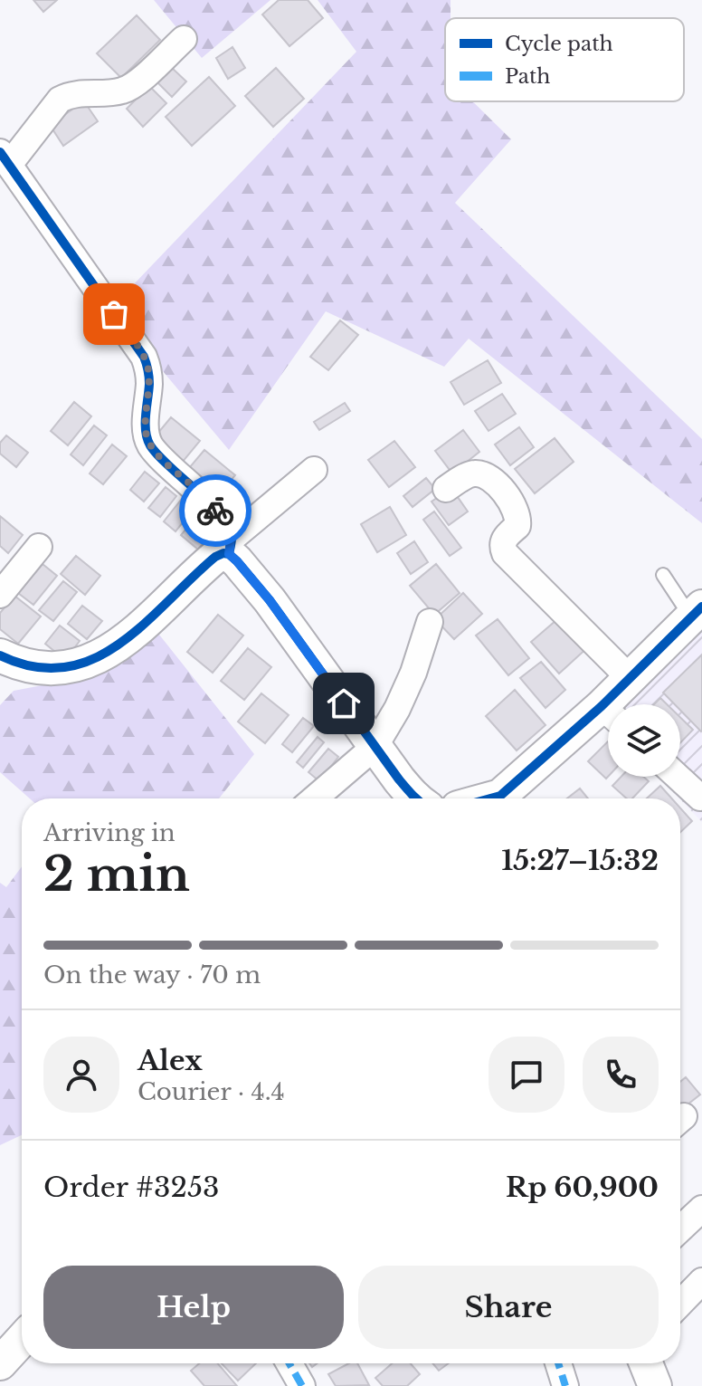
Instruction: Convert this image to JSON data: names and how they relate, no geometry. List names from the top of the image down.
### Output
{
  "legend": ["Cycle path", "Path"],
  "page": {
    "heading": ["2 min", "Arriving in", "15:27–15:32"],
    "panel": [
      "Alex",
      "Courier · 4.4",
      "Order #3253",
      "Rp 60,900"
    ],
    "bar": "On the way · 70 m",
    "buttons": ["Help", "Share"]
  }
}
